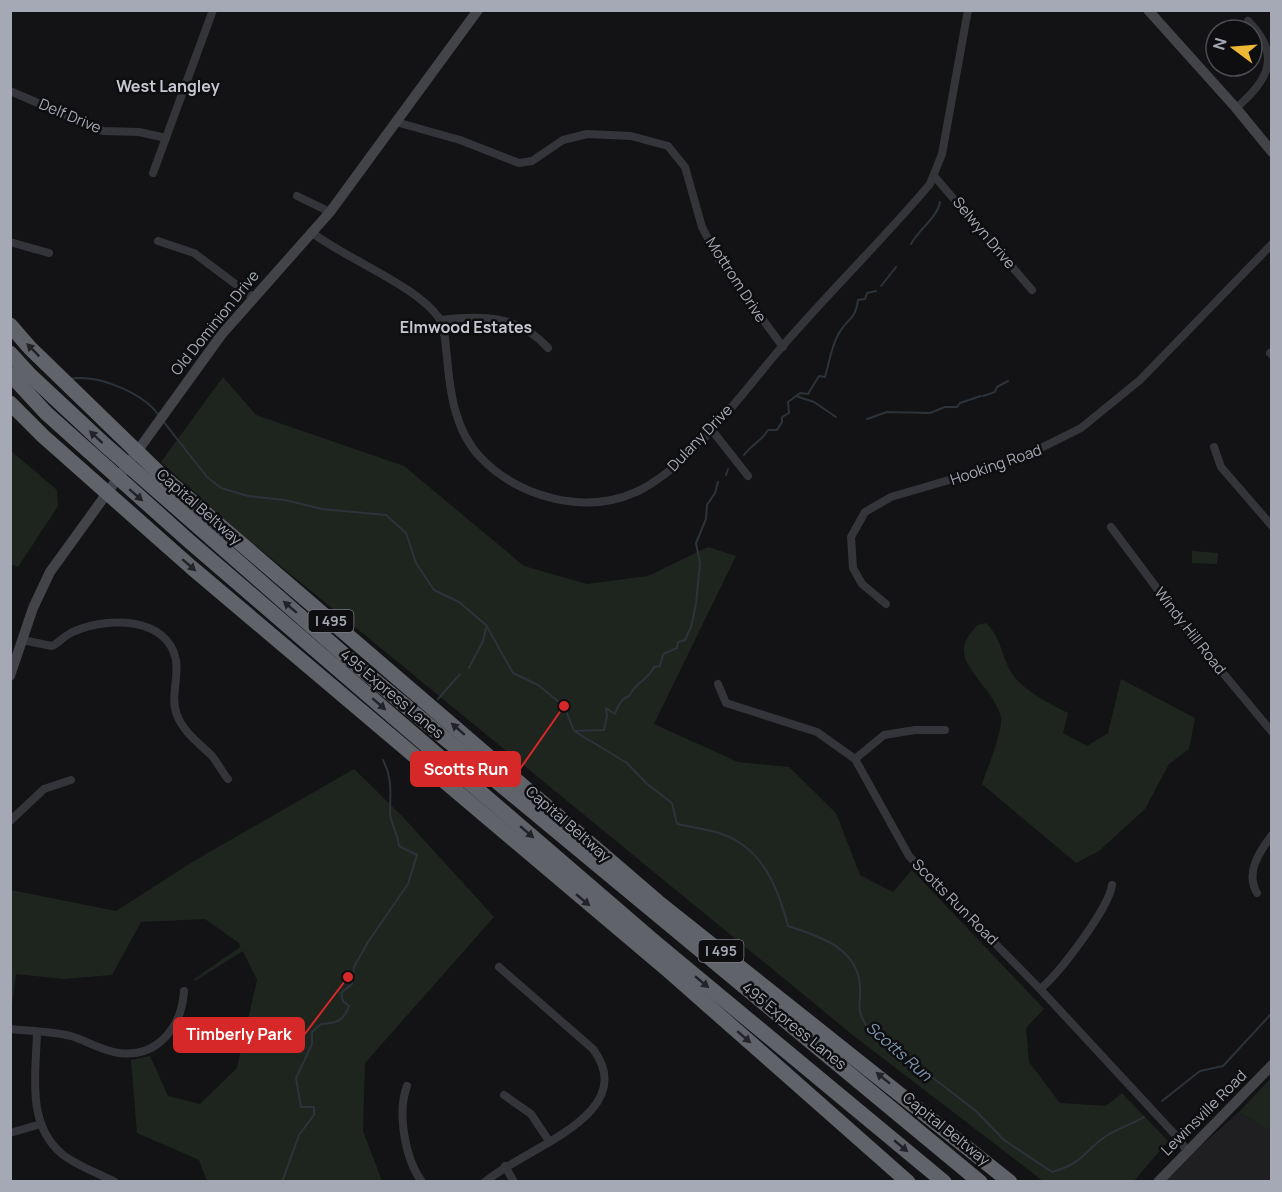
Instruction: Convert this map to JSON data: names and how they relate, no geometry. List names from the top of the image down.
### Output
{
  "streets": {
    "highway": ["Capital Beltway", "I 495", "495 Express Lanes"],
    "main road": ["Old Dominion Drive", "Lewinsville Road"],
    "street": [
      "Delf Drive",
      "Selwyn Drive",
      "Mottrom Drive",
      "Dulany Drive",
      "Hooking Road",
      "Windy Hill Road",
      "Scotts Run Road"
    ]
  },
  "crossings": [
    ["Selwyn Drive", "Dulany Drive"],
    ["Mottrom Drive", "Old Dominion Drive"],
    ["Mottrom Drive", "Dulany Drive"],
    ["Scotts Run Road", "Lewinsville Road"]
  ],
  "districts": ["West Langley", "Elmwood Estates"],
  "water": ["Scotts Run"],
  "places": ["Scotts Run", "Timberly Park"],
  "north": "left"
}
